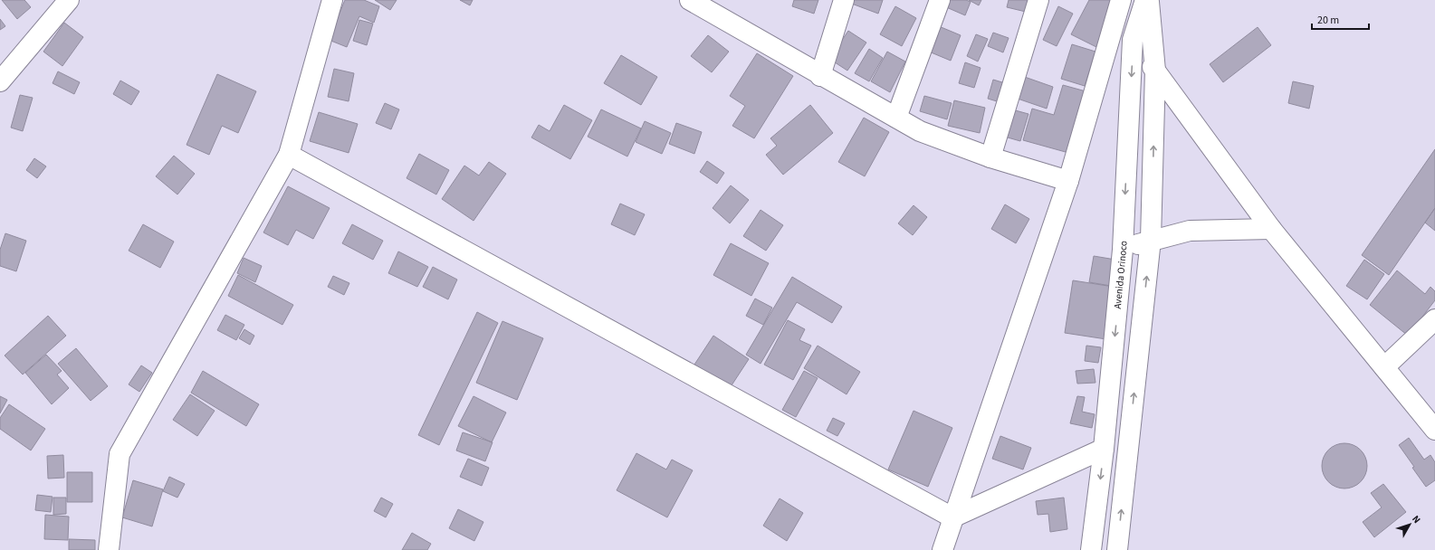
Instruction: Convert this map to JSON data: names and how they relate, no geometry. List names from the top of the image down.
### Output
{
  "streets": {
    "street": ["Avenida Orinoco"]
  },
  "scale_bar": "20 m",
  "north": "top right"
}
